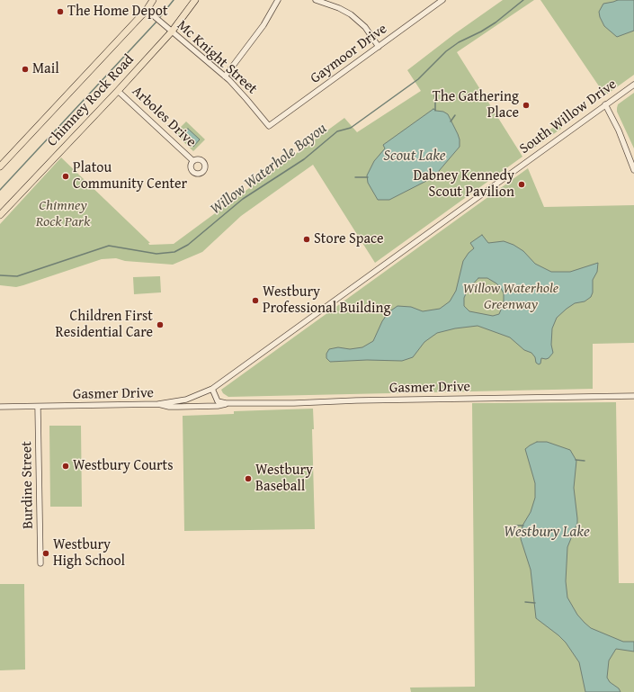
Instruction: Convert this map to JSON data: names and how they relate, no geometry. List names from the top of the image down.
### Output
{
  "streets": {
    "main road": ["Chimney Rock Road"],
    "street": [
      "Gaymoor Drive",
      "Mc Knight Street",
      "Arboles Drive",
      "South Willow Drive",
      "Gasmer Drive",
      "Burdine Street"
    ]
  },
  "crossings": [
    ["Gaymoor Drive", "Mc Knight Street"],
    ["Mc Knight Street", "Chimney Rock Road"],
    ["Chimney Rock Road", "Arboles Drive"],
    ["South Willow Drive", "Gasmer Drive"],
    ["Gasmer Drive", "Burdine Street"]
  ],
  "water": ["Scout Lake", "Willow Waterhole Bayou", "Westbury Lake"],
  "parks": ["Chimney Rock Park", "Willow Waterhole Greenway"],
  "places": [
    "The Home Depot",
    "Mail",
    "The Gathering Place",
    "Platou Community Center",
    "Dabney Kennedy Scout Pavilion",
    "Store Space",
    "Westbury Professional Building",
    "Children First Residential Care",
    "Westbury Courts",
    "Westbury Baseball",
    "Westbury High School"
  ]
}
